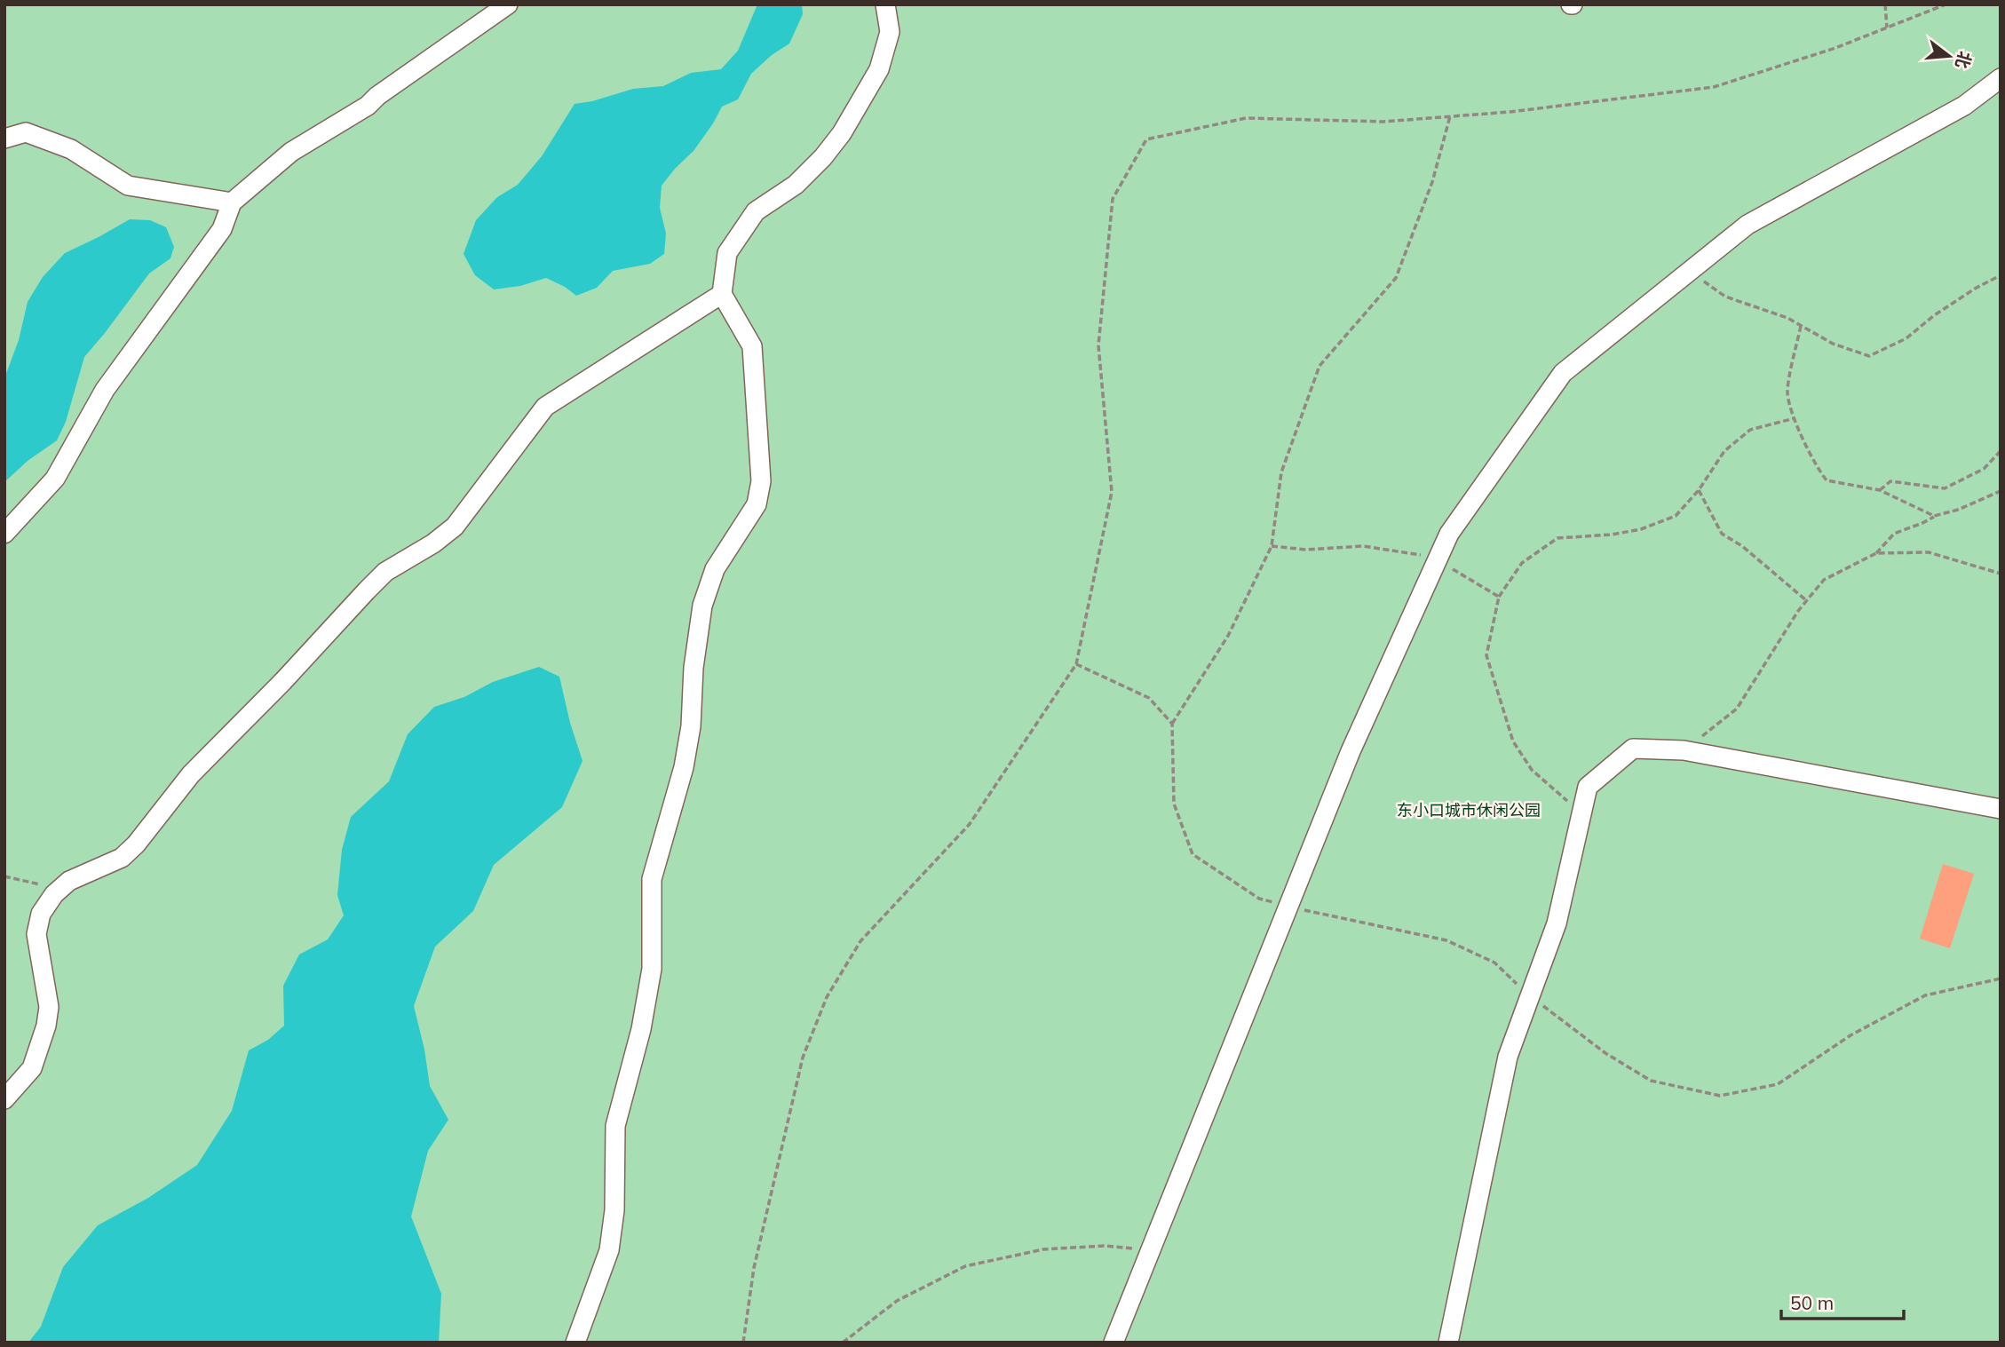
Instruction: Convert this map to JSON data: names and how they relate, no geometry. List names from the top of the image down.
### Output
{
  "parks": ["东小口城市休闲公园"],
  "scale_bar": "50 m",
  "north": "right"
}
